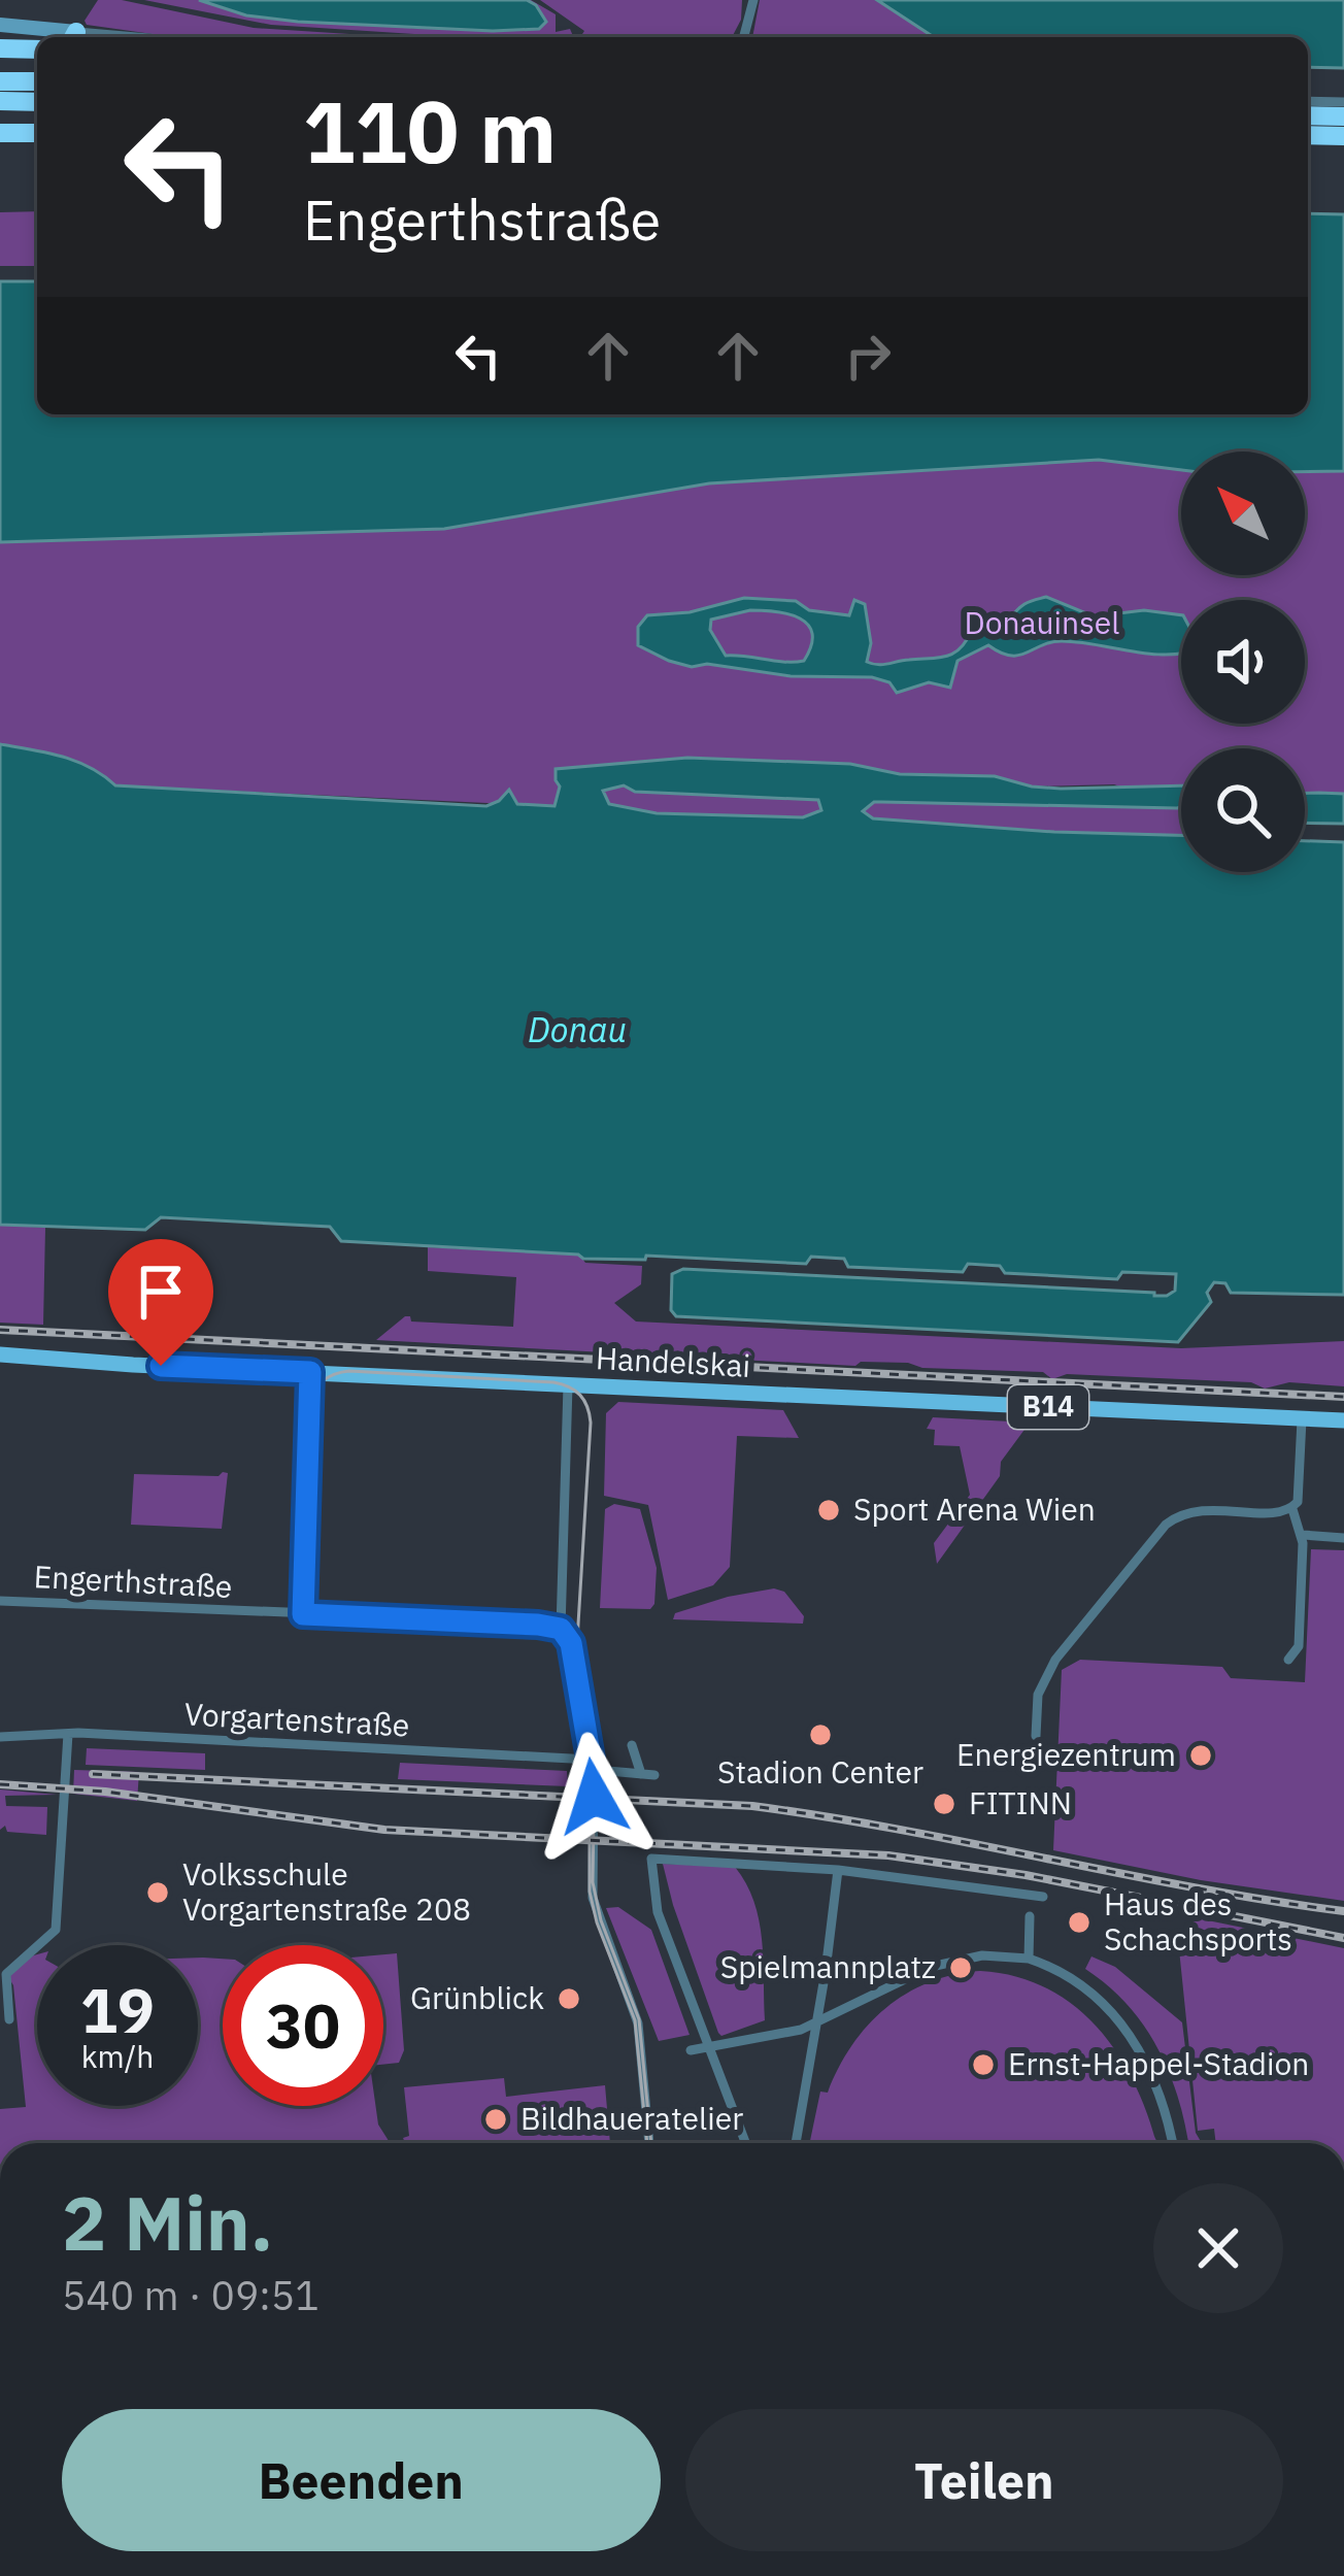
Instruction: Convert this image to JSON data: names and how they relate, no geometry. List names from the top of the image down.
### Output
{
  "streets": {
    "main road": ["Handelskai", "B14"],
    "street": ["Engerthstraße", "Vorgartenstraße"]
  },
  "water": ["Donau"],
  "parks": ["Donauinsel"],
  "places": [
    "Sport Arena Wien",
    "Stadion Center",
    "Energiezentrum",
    "FITINN",
    "Volksschule Vorgartenstraße 208",
    "Haus des Schachsports",
    "Spielmannplatz",
    "Grünblick",
    "Ernst-Happel-Stadion",
    "Bildhaueratelier"
  ],
  "north": "top left",
  "page": {
    "turn": ["110 m", "Engerthstraße"],
    "speed": "19 km/h",
    "limit": "30",
    "heading": ["2 Min.", "540 m · 09:51"],
    "buttons": ["Beenden", "Teilen"]
  }
}
